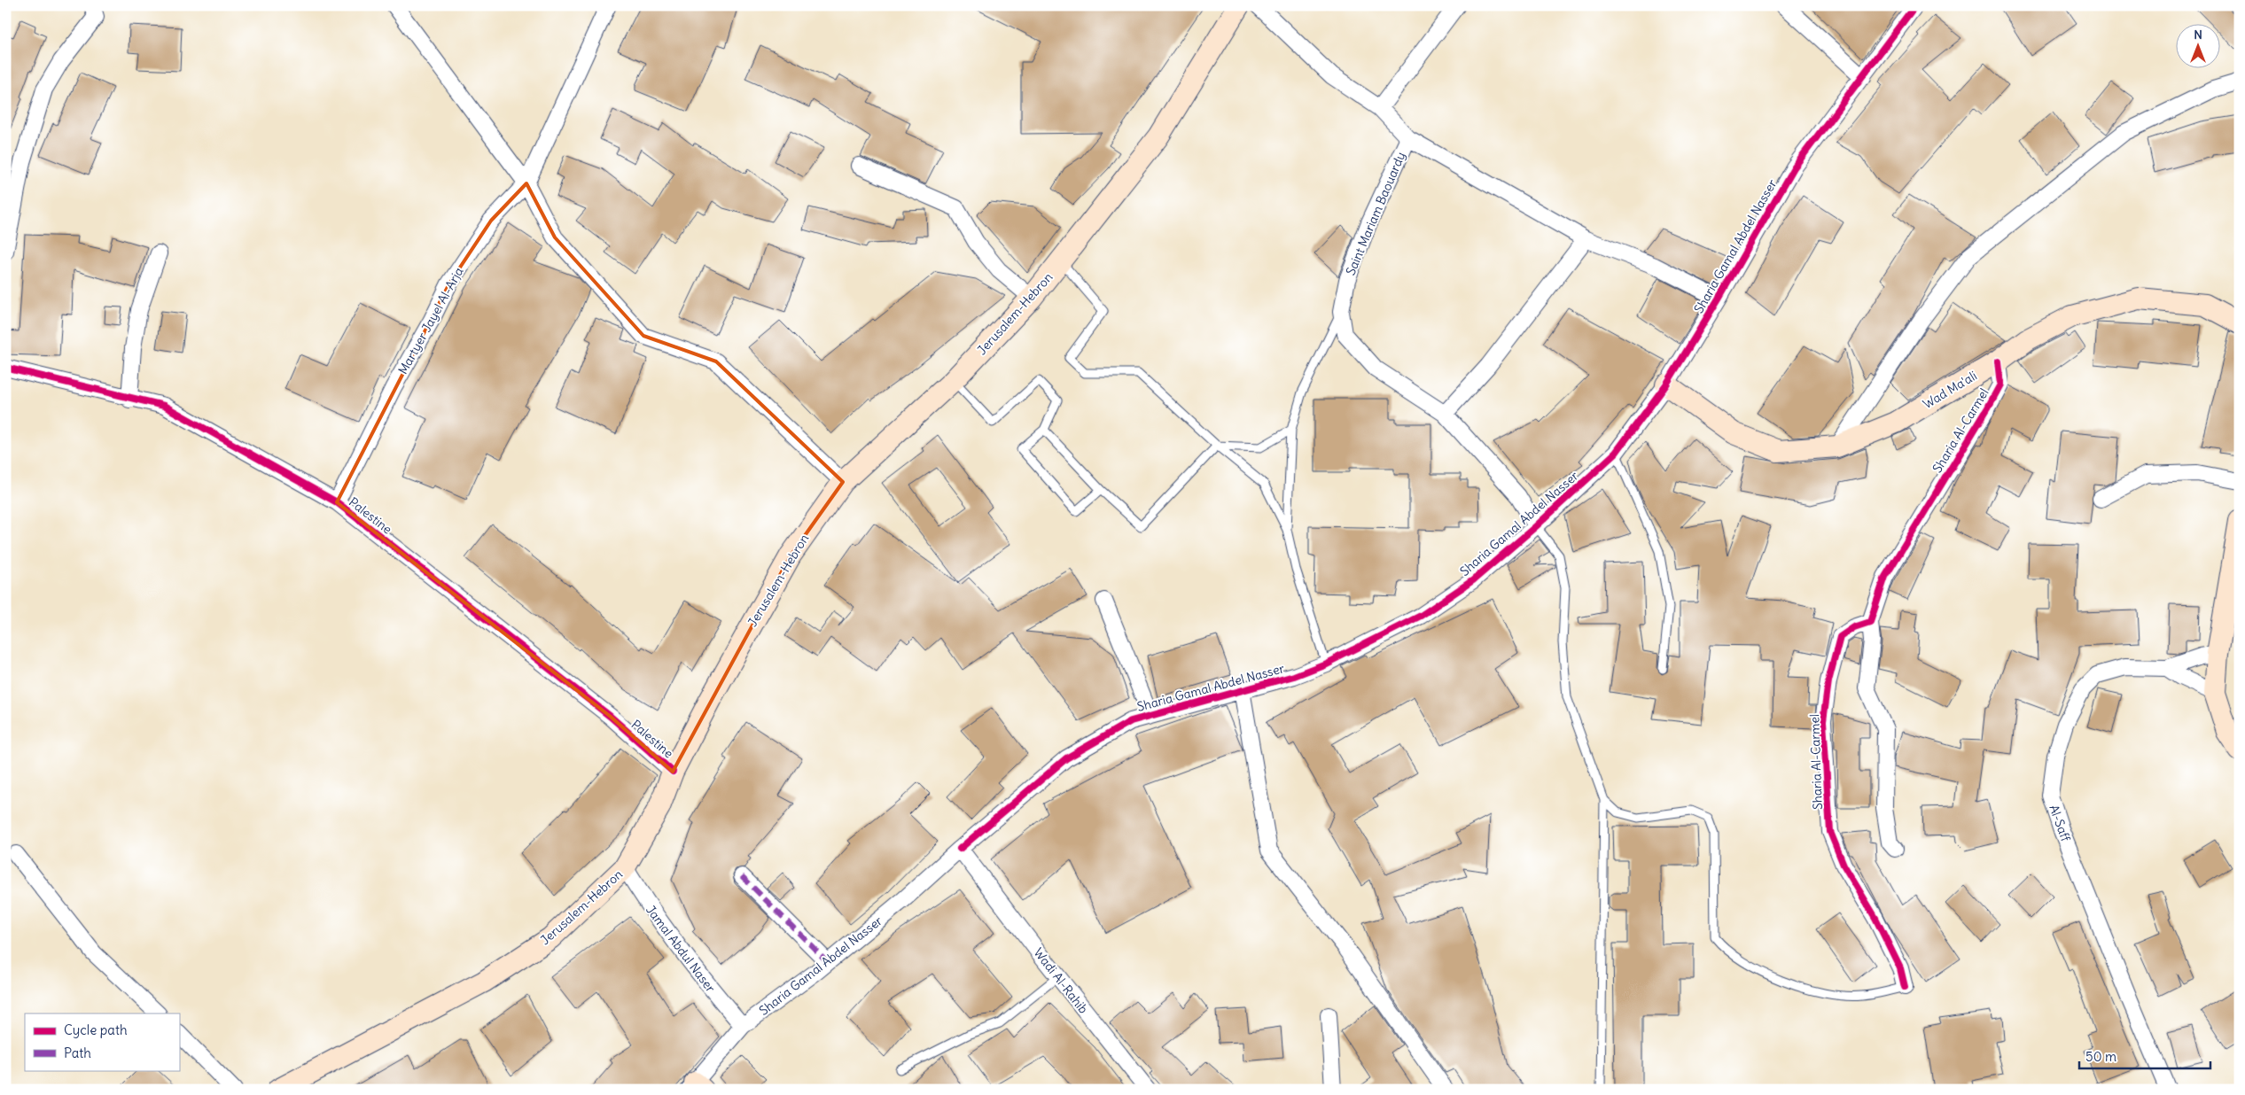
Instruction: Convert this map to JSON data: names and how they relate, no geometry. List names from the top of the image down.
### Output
{
  "streets": {
    "main road": ["Jerusalem-Hebron", "Wad Ma'ali"],
    "street": [
      "Saint Mariam Baouardy",
      "Sharia Gamal Abdel Nasser",
      "Martyer Jayel Al-Arja",
      "Sharia Al-Carmel",
      "Palestine",
      "Al-Saff",
      "Jamal Abdul Naser",
      "Wadi Al-Rahib"
    ]
  },
  "crossings": [
    ["Saint Mariam Baouardy", "Sharia Gamal Abdel Nasser"],
    ["Sharia Gamal Abdel Nasser", "Wad Ma'ali"],
    ["Sharia Gamal Abdel Nasser", "Jamal Abdul Naser"],
    ["Sharia Gamal Abdel Nasser", "Wadi Al-Rahib"],
    ["Jerusalem-Hebron", "Palestine"],
    ["Jerusalem-Hebron", "Jamal Abdul Naser"],
    ["Martyer Jayel Al-Arja", "Palestine"],
    ["Wad Ma'ali", "Sharia Al-Carmel"]
  ],
  "legend": ["Cycle path", "Path"],
  "scale_bar": "50 m",
  "north": "top"
}
